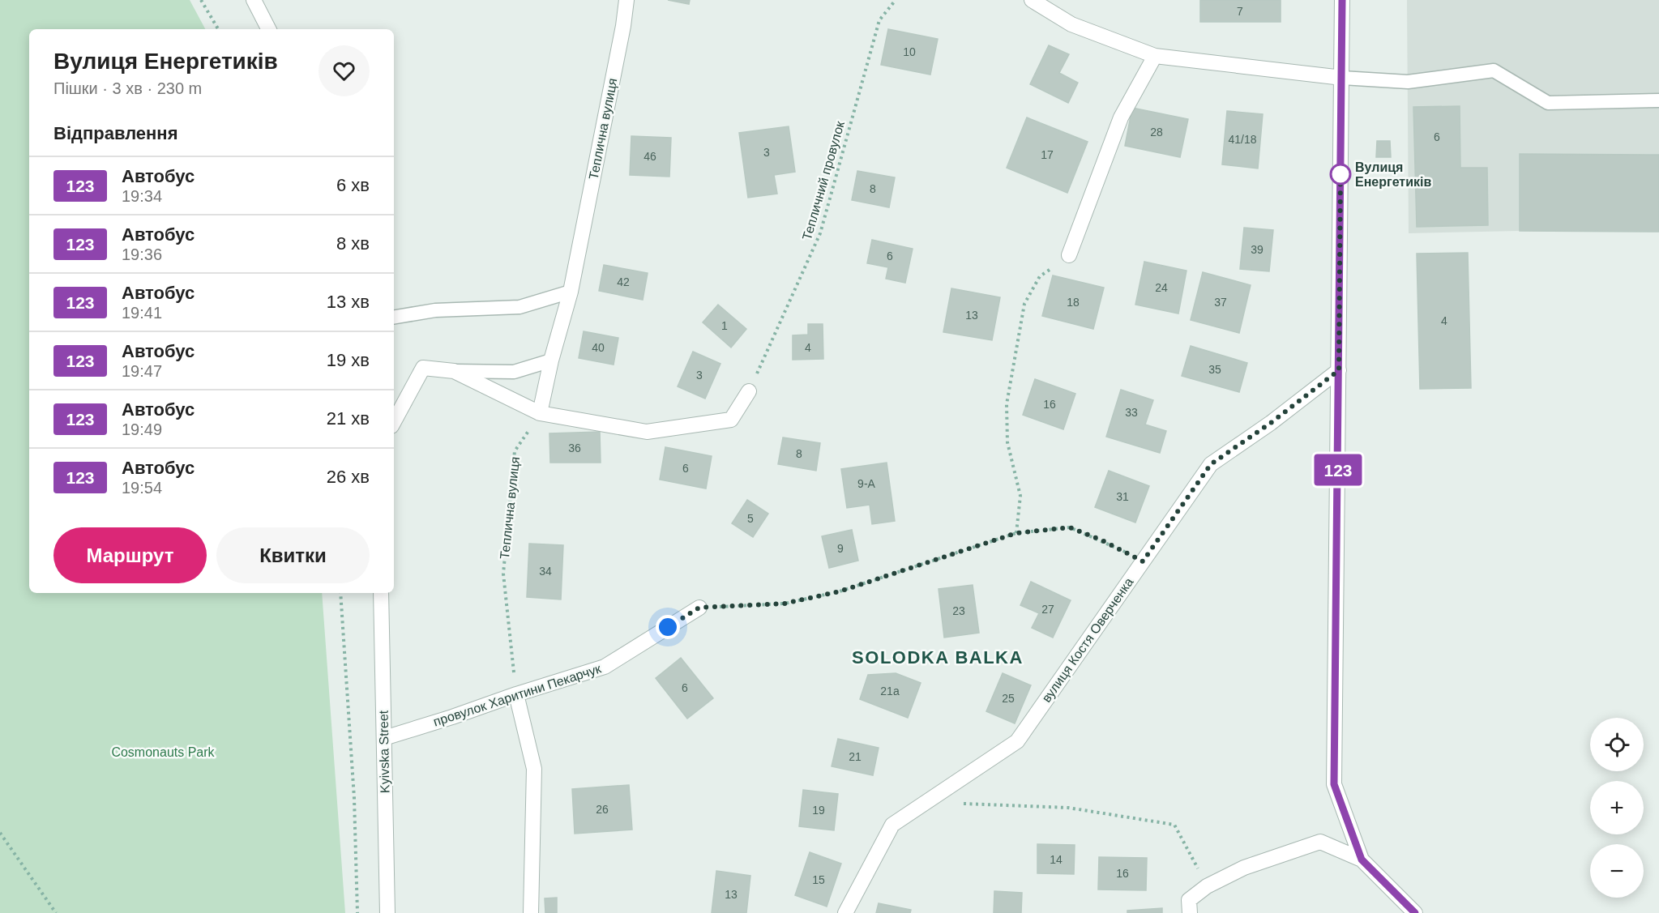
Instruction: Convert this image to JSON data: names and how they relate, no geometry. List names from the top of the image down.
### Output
{
  "streets": {
    "street": [
      "Теплична вулиця",
      "вулиця Костя Оверченка",
      "провулок Харитини Пекарчук",
      "Kyivska Street"
    ],
    "path": ["Тепличний провулок"]
  },
  "crossings": [
    ["Теплична вулиця", "провулок Харитини Пекарчук"],
    ["провулок Харитини Пекарчук", "Kyivska Street"]
  ],
  "districts": ["SOLODKA BALKA"],
  "parks": ["Cosmonauts Park"],
  "places": ["Вулиця Енергетиків"],
  "lines": ["bus line 123"],
  "house_numbers": [
    "7",
    "10",
    "28",
    "6",
    "41/18",
    "3",
    "17",
    "46",
    "8",
    "39",
    "6",
    "42",
    "24",
    "18",
    "37",
    "13",
    "4",
    "1",
    "40",
    "4",
    "35",
    "3",
    "16",
    "33",
    "36",
    "8",
    "6",
    "9-А",
    "31",
    "5",
    "9",
    "34",
    "27",
    "23",
    "6",
    "21а",
    "25",
    "21",
    "26",
    "19",
    "14",
    "16",
    "15",
    "13"
  ],
  "page": {
    "on_map": "123",
    "heading": [
      ["Вулиця Енергетиків", "Пішки · 3 хв · 230 m"],
      "Відправлення"
    ],
    "list": [
      {
        "mark": "123",
        "name": "Автобус",
        "note": "19:34",
        "value": "6 хв"
      },
      {
        "mark": "123",
        "name": "Автобус",
        "note": "19:36",
        "value": "8 хв"
      },
      {
        "mark": "123",
        "name": "Автобус",
        "note": "19:41",
        "value": "13 хв"
      },
      {
        "mark": "123",
        "name": "Автобус",
        "note": "19:47",
        "value": "19 хв"
      },
      {
        "mark": "123",
        "name": "Автобус",
        "note": "19:49",
        "value": "21 хв"
      },
      {
        "mark": "123",
        "name": "Автобус",
        "note": "19:54",
        "value": "26 хв"
      }
    ],
    "buttons": ["Маршрут", "Квитки"],
    "map_buttons": ["+", "−"]
  }
}
